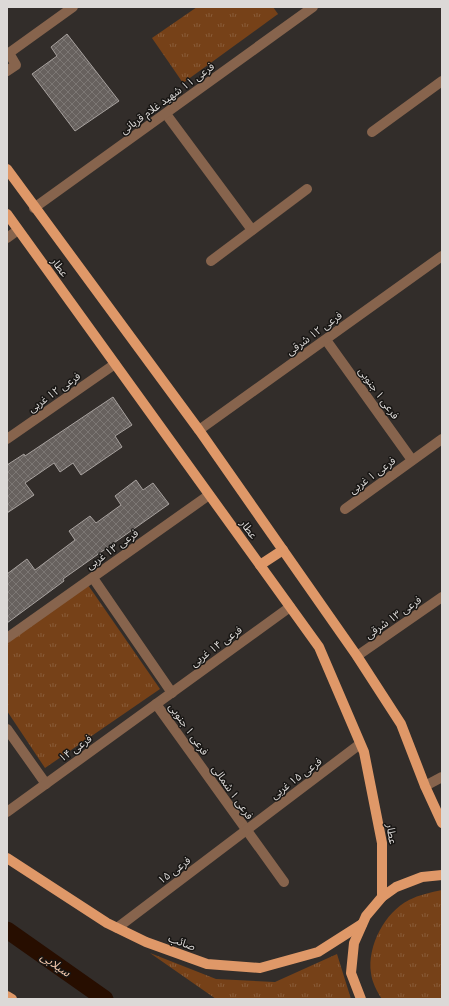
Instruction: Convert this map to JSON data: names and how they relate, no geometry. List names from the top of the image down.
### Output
{
  "streets": {
    "main road": ["عطار", "صائب"],
    "street": [
      "فرعی ۱۱ شهید غلام قربانی",
      "فرعی ۱۲ شرقی",
      "فرعی ۱۲ غربی",
      "فرعی ۱ جنوبی",
      "فرعی ۱ غربی",
      "فرعی ۱۳ غربی",
      "فرعی ۱۳ شرقی",
      "فرعی ۱۴ غربی",
      "فرعی ۱۴",
      "فرعی ۱۵ غربی",
      "فرعی ۱ شمالی",
      "فرعی ۱۵"
    ]
  },
  "crossings": [
    ["فرعی ۱۱ شهید غلام قربانی", "عطار"],
    ["عطار", "فرعی ۱۲ شرقی"],
    ["عطار", "فرعی ۱۲ غربی"],
    ["عطار", "فرعی ۱۳ غربی"],
    ["عطار", "فرعی ۱۳ شرقی"],
    ["عطار", "فرعی ۱۴ غربی"],
    ["عطار", "فرعی ۱۵ غربی"],
    ["فرعی ۱۲ شرقی", "فرعی ۱ جنوبی"],
    ["فرعی ۱ جنوبی", "فرعی ۱ غربی"],
    ["فرعی ۱ جنوبی", "فرعی ۱۴ غربی"],
    ["فرعی ۱ جنوبی", "فرعی ۱۴"],
    ["فرعی ۱ جنوبی", "فرعی ۱ شمالی"],
    ["فرعی ۱۴ غربی", "فرعی ۱۴"],
    ["فرعی ۱۵ غربی", "فرعی ۱ شمالی"],
    ["فرعی ۱۵ غربی", "فرعی ۱۵"],
    ["فرعی ۱ شمالی", "فرعی ۱۵"],
    ["فرعی ۱۵", "صائب"]
  ],
  "water": ["سیلابی"]
}
